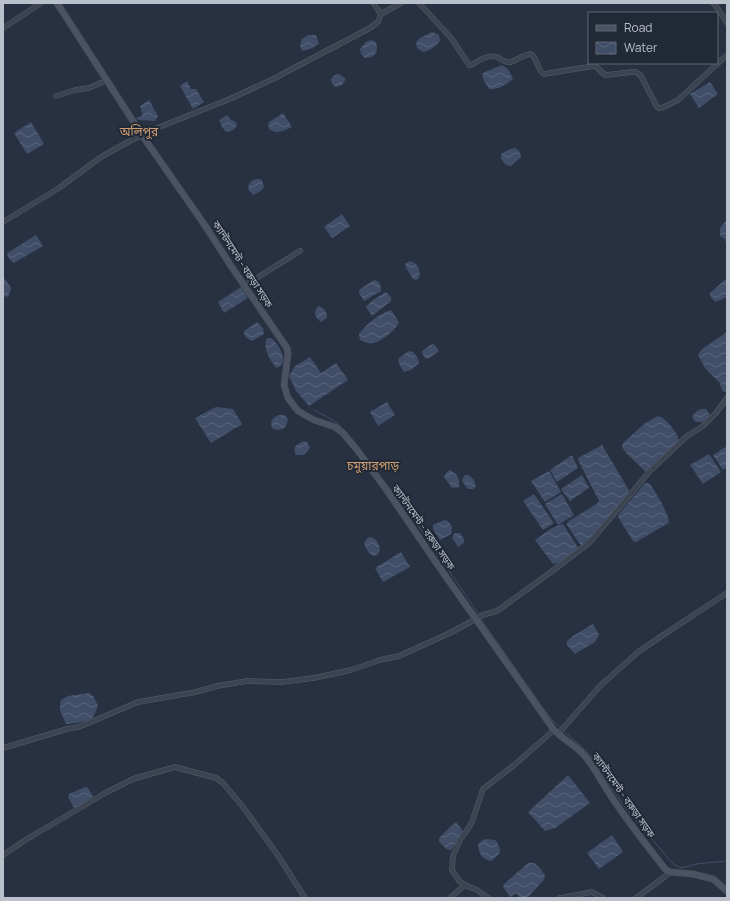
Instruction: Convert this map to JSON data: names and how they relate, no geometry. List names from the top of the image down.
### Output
{
  "streets": {
    "main road": ["ক্যান্টনমেন্ট - বরুড়া সড়ক"]
  },
  "districts": ["অলিপুর", "চমুয়ারপাড়"],
  "legend": ["Road", "Water"]
}
